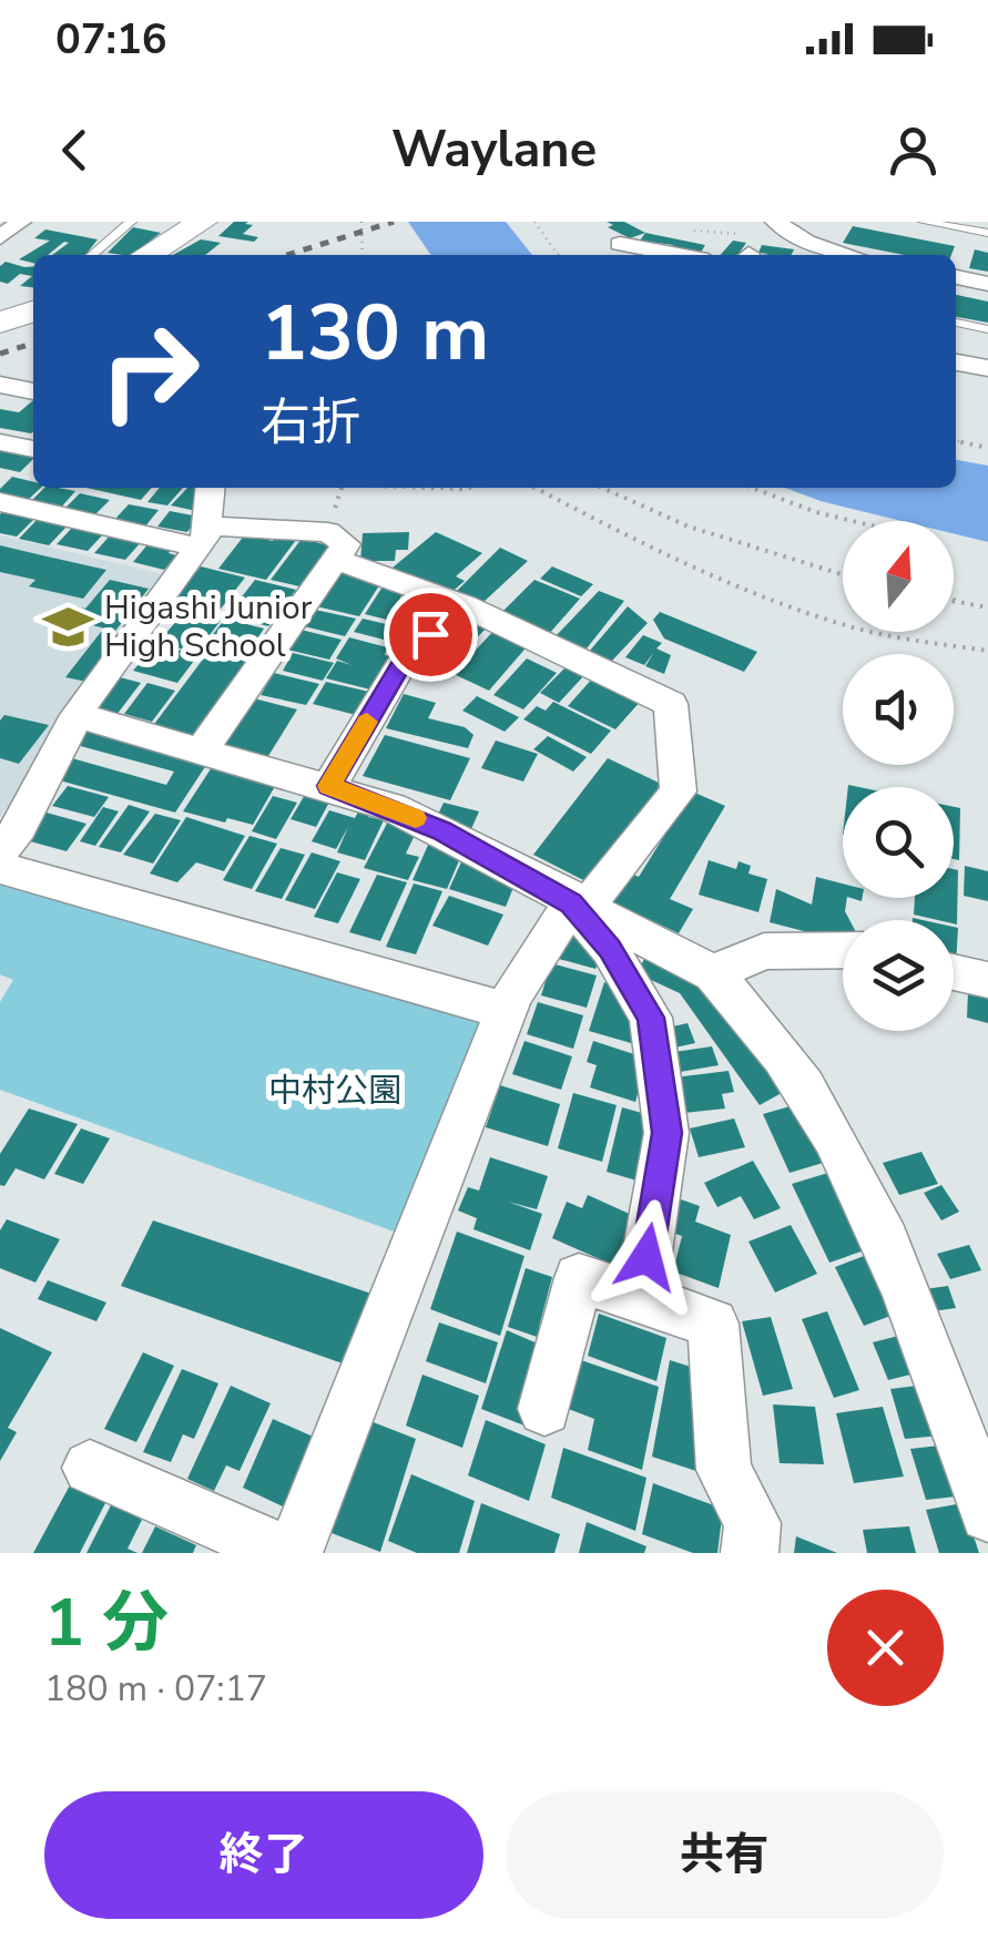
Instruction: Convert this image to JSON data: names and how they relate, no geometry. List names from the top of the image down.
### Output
{
  "parks": ["中村公園"],
  "places": {
    "school or university": ["Higashi Junior High School"]
  },
  "north": "top",
  "page": {
    "status": "07:16",
    "header": "Waylane",
    "turn": ["130 m", "右折"],
    "heading": ["1 分", "180 m · 07:17"],
    "buttons": ["終了", "共有"]
  }
}
